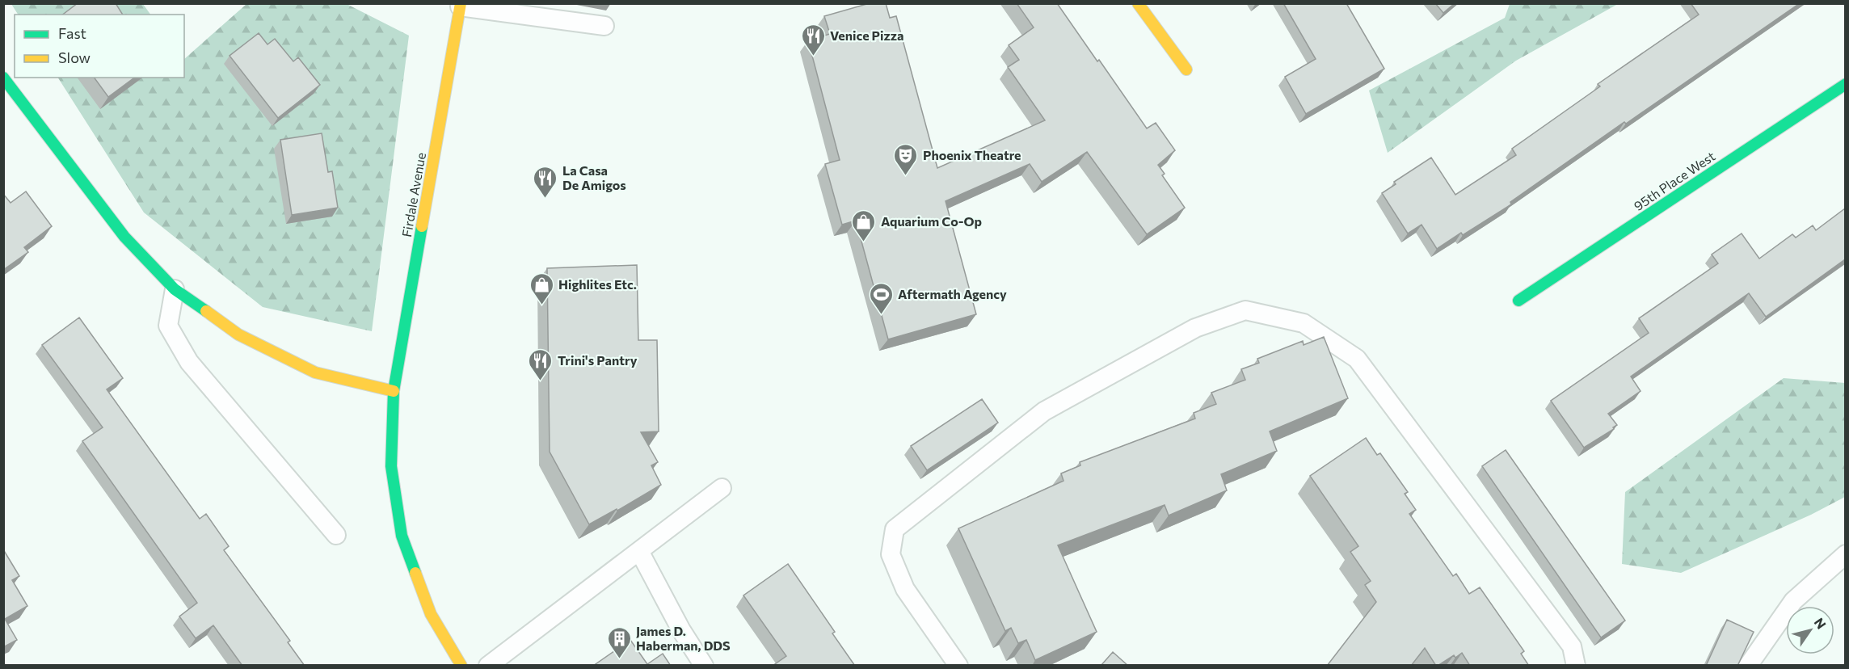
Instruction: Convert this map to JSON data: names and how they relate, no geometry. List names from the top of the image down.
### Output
{
  "streets": {
    "street": ["95th Place West", "Firdale Avenue"]
  },
  "places": {
    "restaurant": ["Venice Pizza", "La Casa De Amigos", "Trini's Pantry"],
    "theatre": ["Phoenix Theatre"],
    "shop": ["Aquarium Co-Op", "Highlites Etc."],
    "sports": ["Aftermath Agency"],
    "building": ["James D. Haberman, DDS"]
  },
  "legend": ["Fast", "Slow"],
  "north": "top right"
}
